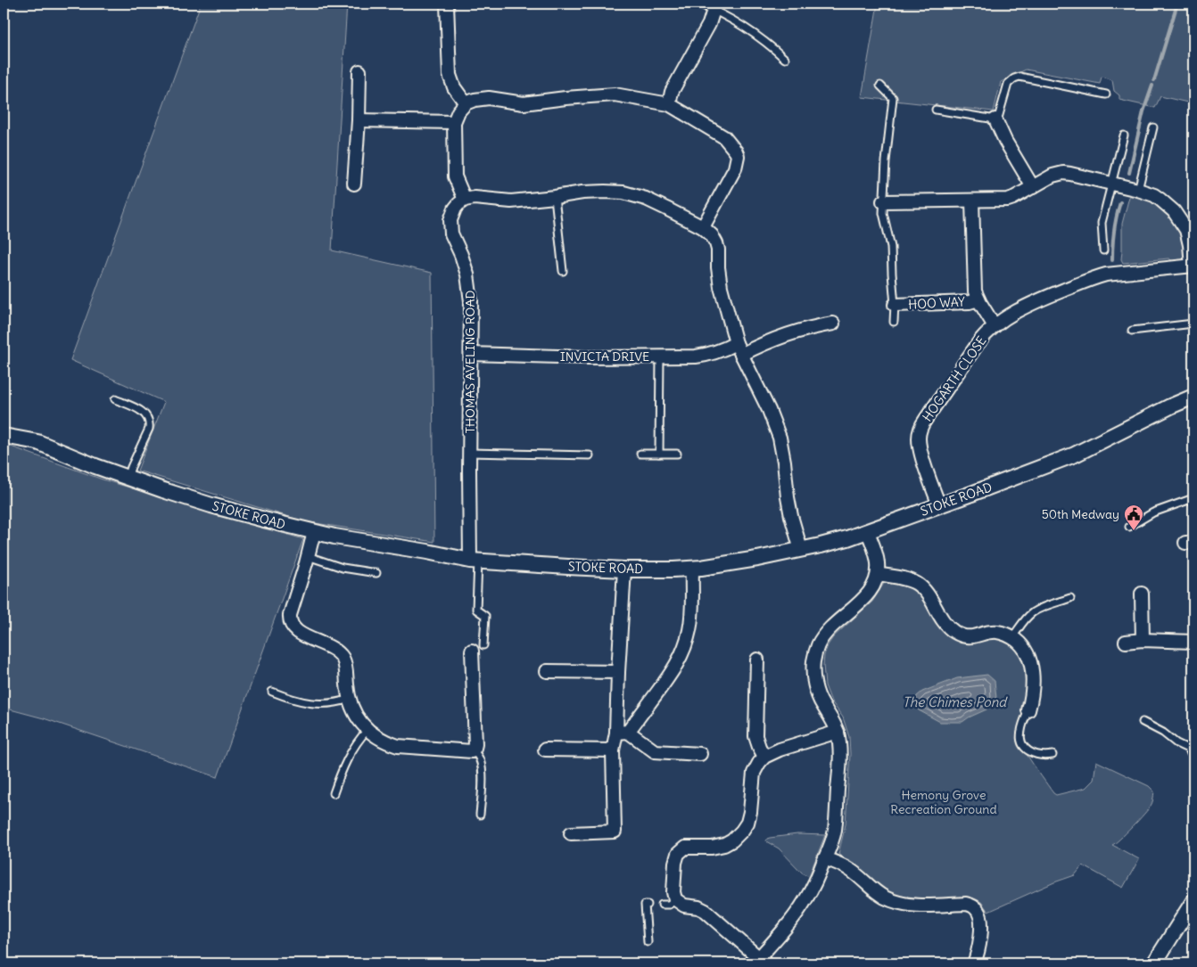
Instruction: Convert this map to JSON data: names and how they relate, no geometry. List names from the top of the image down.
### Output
{
  "streets": {
    "street": [
      "HOO WAY",
      "INVICTA DRIVE",
      "THOMAS AVELING ROAD",
      "HOGARTH CLOSE",
      "STOKE ROAD"
    ]
  },
  "crossings": [
    ["INVICTA DRIVE", "THOMAS AVELING ROAD"],
    ["THOMAS AVELING ROAD", "STOKE ROAD"],
    ["HOGARTH CLOSE", "STOKE ROAD"]
  ],
  "water": ["The Chimes Pond"],
  "parks": ["Hemony Grove Recreation Ground"],
  "places": {
    "public building": ["50th Medway"]
  }
}
